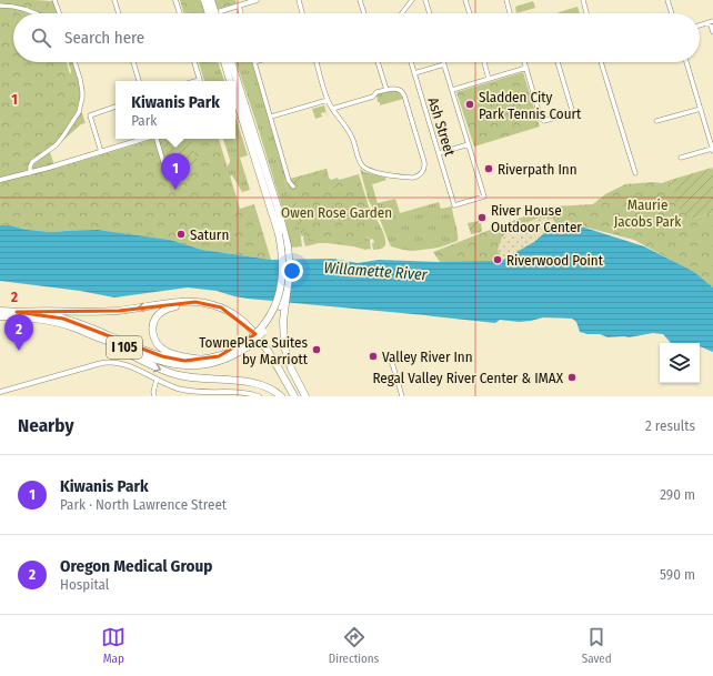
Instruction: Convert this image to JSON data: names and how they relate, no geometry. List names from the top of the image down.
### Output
{
  "streets": {
    "highway": ["I 105"],
    "street": ["Ash Street"]
  },
  "water": ["Willamette River"],
  "parks": ["Maurie Jacobs Park", "Owen Rose Garden"],
  "places": [
    "Sladden City Park Tennis Court",
    "Riverpath Inn",
    "River House Outdoor Center",
    "Saturn",
    "Riverwood Point",
    "TownePlace Suites by Marriott",
    "Valley River Inn",
    "Regal Valley River Center & IMAX"
  ],
  "page": {
    "search": "Search here",
    "popup": ["Kiwanis Park", "Park"],
    "pins": ["1", "2"],
    "heading": ["Nearby", "2 results"],
    "list": [
      {
        "mark": "1",
        "name": "Kiwanis Park",
        "note": "Park · North Lawrence Street",
        "value": "290 m"
      },
      {
        "mark": "2",
        "name": "Oregon Medical Group",
        "note": "Hospital",
        "value": "590 m"
      }
    ],
    "nav": ["Map", "Directions", "Saved"]
  },
  "grid": {
    "rows": ["1", "2"]
  }
}
